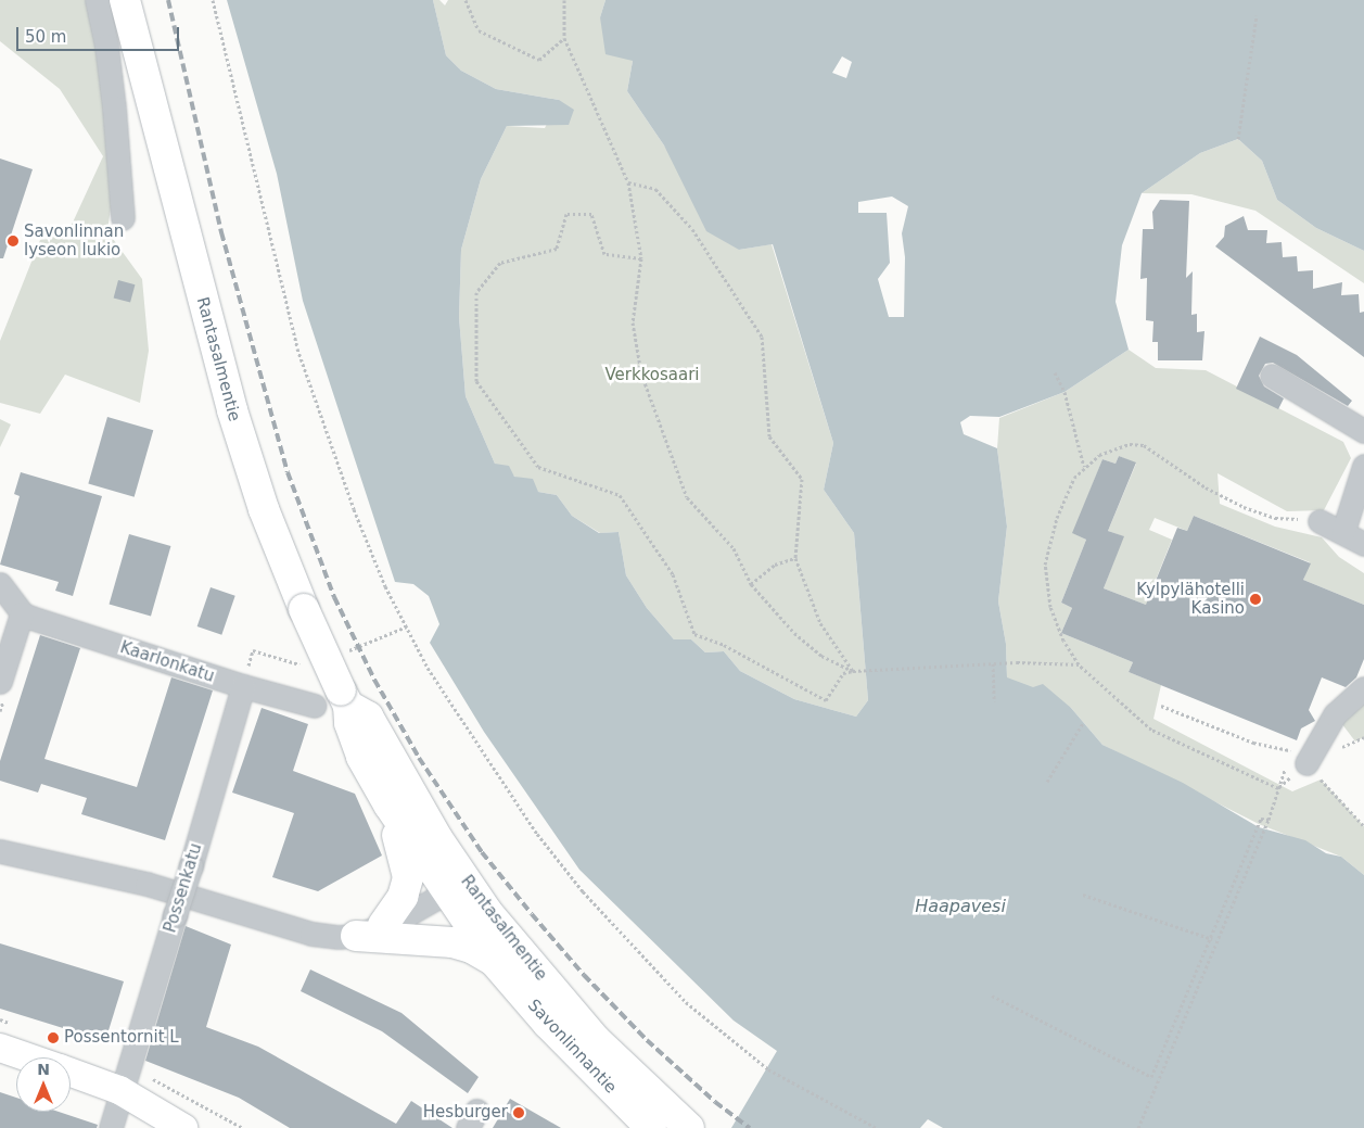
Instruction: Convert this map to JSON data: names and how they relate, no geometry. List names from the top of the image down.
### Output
{
  "streets": {
    "highway": ["Rantasalmentie", "Savonlinnantie"],
    "street": ["Kaarlonkatu", "Possenkatu"]
  },
  "crossings": [
    ["Rantasalmentie", "Savonlinnantie"],
    ["Kaarlonkatu", "Possenkatu"]
  ],
  "water": ["Haapavesi"],
  "parks": ["Verkkosaari"],
  "places": [
    "Savonlinnan lyseon lukio",
    "Kylpylähotelli Kasino",
    "Possentornit L",
    "Hesburger"
  ],
  "scale_bar": "50 m",
  "north": "top"
}
